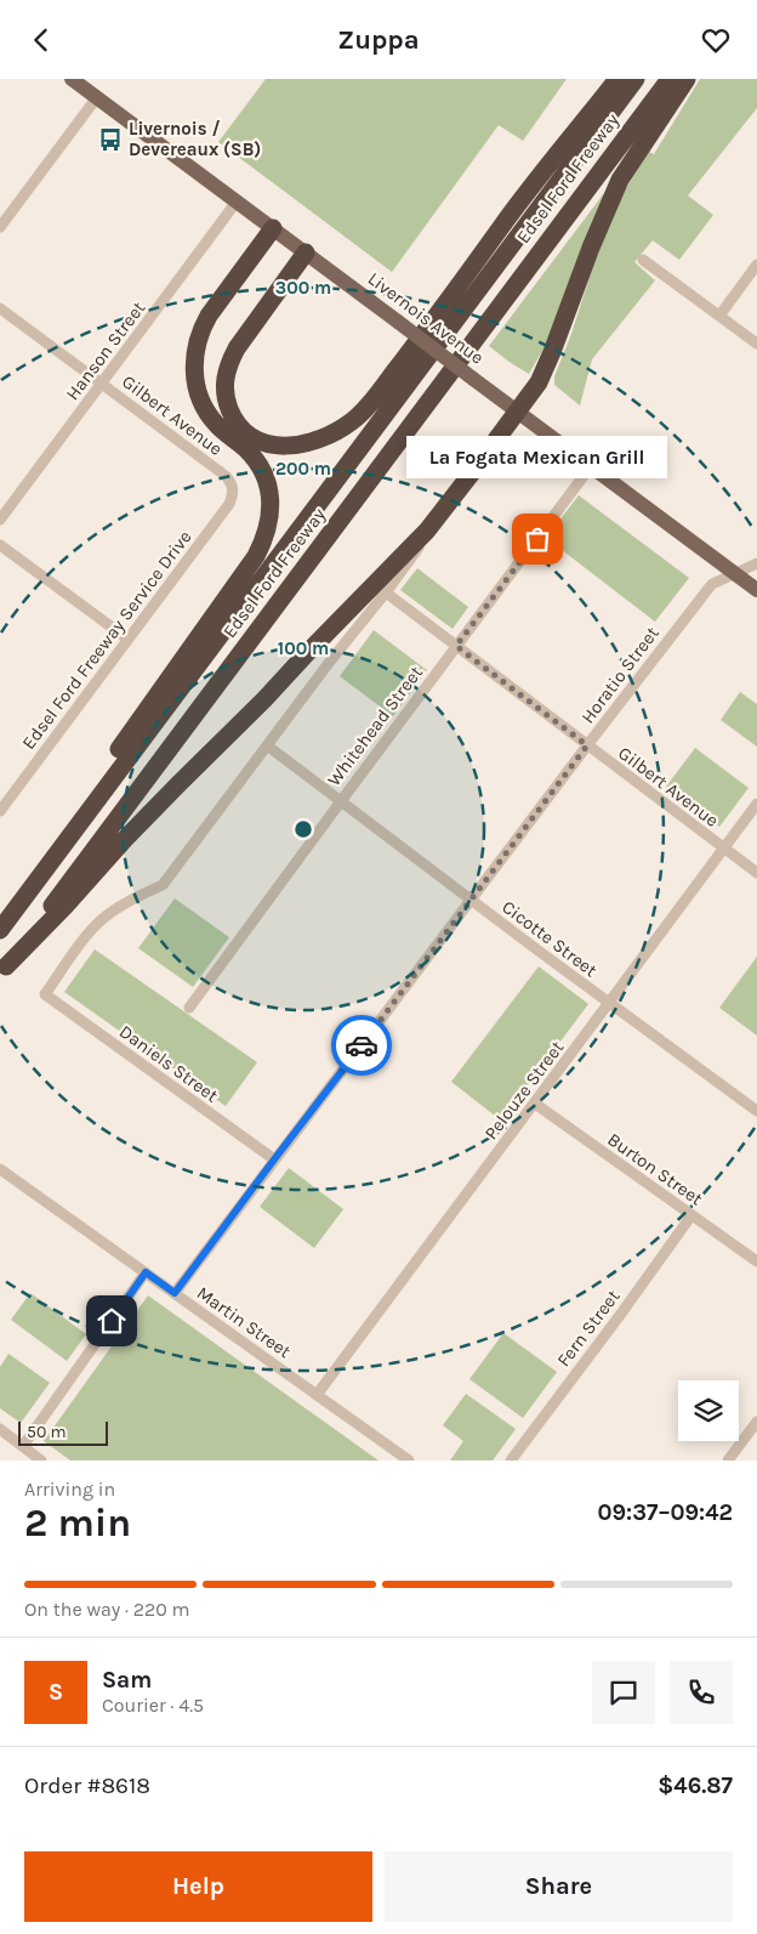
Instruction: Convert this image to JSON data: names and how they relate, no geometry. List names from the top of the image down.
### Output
{
  "streets": {
    "highway": ["Edsel Ford Freeway"],
    "main road": ["Livernois Avenue"],
    "street": [
      "Hanson Street",
      "Gilbert Avenue",
      "Edsel Ford Freeway Service Drive",
      "Horatio Street",
      "Whitehead Street",
      "Cicotte Street",
      "Daniels Street",
      "Pelouze Street",
      "Burton Street",
      "Martin Street",
      "Fern Street"
    ]
  },
  "crossings": [
    ["Livernois Avenue", "Hanson Street"],
    ["Livernois Avenue", "Horatio Street"],
    ["Livernois Avenue", "Whitehead Street"],
    ["Hanson Street", "Gilbert Avenue"],
    ["Gilbert Avenue", "Edsel Ford Freeway Service Drive"],
    ["Gilbert Avenue", "Horatio Street"],
    ["Gilbert Avenue", "Whitehead Street"],
    ["Gilbert Avenue", "Pelouze Street"],
    ["Horatio Street", "Cicotte Street"],
    ["Horatio Street", "Daniels Street"],
    ["Horatio Street", "Martin Street"],
    ["Whitehead Street", "Cicotte Street"],
    ["Cicotte Street", "Daniels Street"],
    ["Cicotte Street", "Pelouze Street"],
    ["Pelouze Street", "Burton Street"],
    ["Pelouze Street", "Martin Street"],
    ["Burton Street", "Fern Street"]
  ],
  "places": {
    "bus stop": ["Livernois / Devereaux (SB)"],
    "other": ["La Fogata Mexican Grill"]
  },
  "scale_bar": "50 m",
  "page": {
    "header": "Zuppa",
    "bubble": "La Fogata Mexican Grill",
    "scale": "50 m",
    "heading": ["2 min", "Arriving in", "09:37–09:42"],
    "panel": [
      "Sam",
      "Courier · 4.5",
      "Order #8618",
      "$46.87"
    ],
    "bar": "On the way · 220 m",
    "round": "S",
    "buttons": ["Help", "Share"]
  },
  "rings": ["300 m", "200 m", "100 m"]
}
